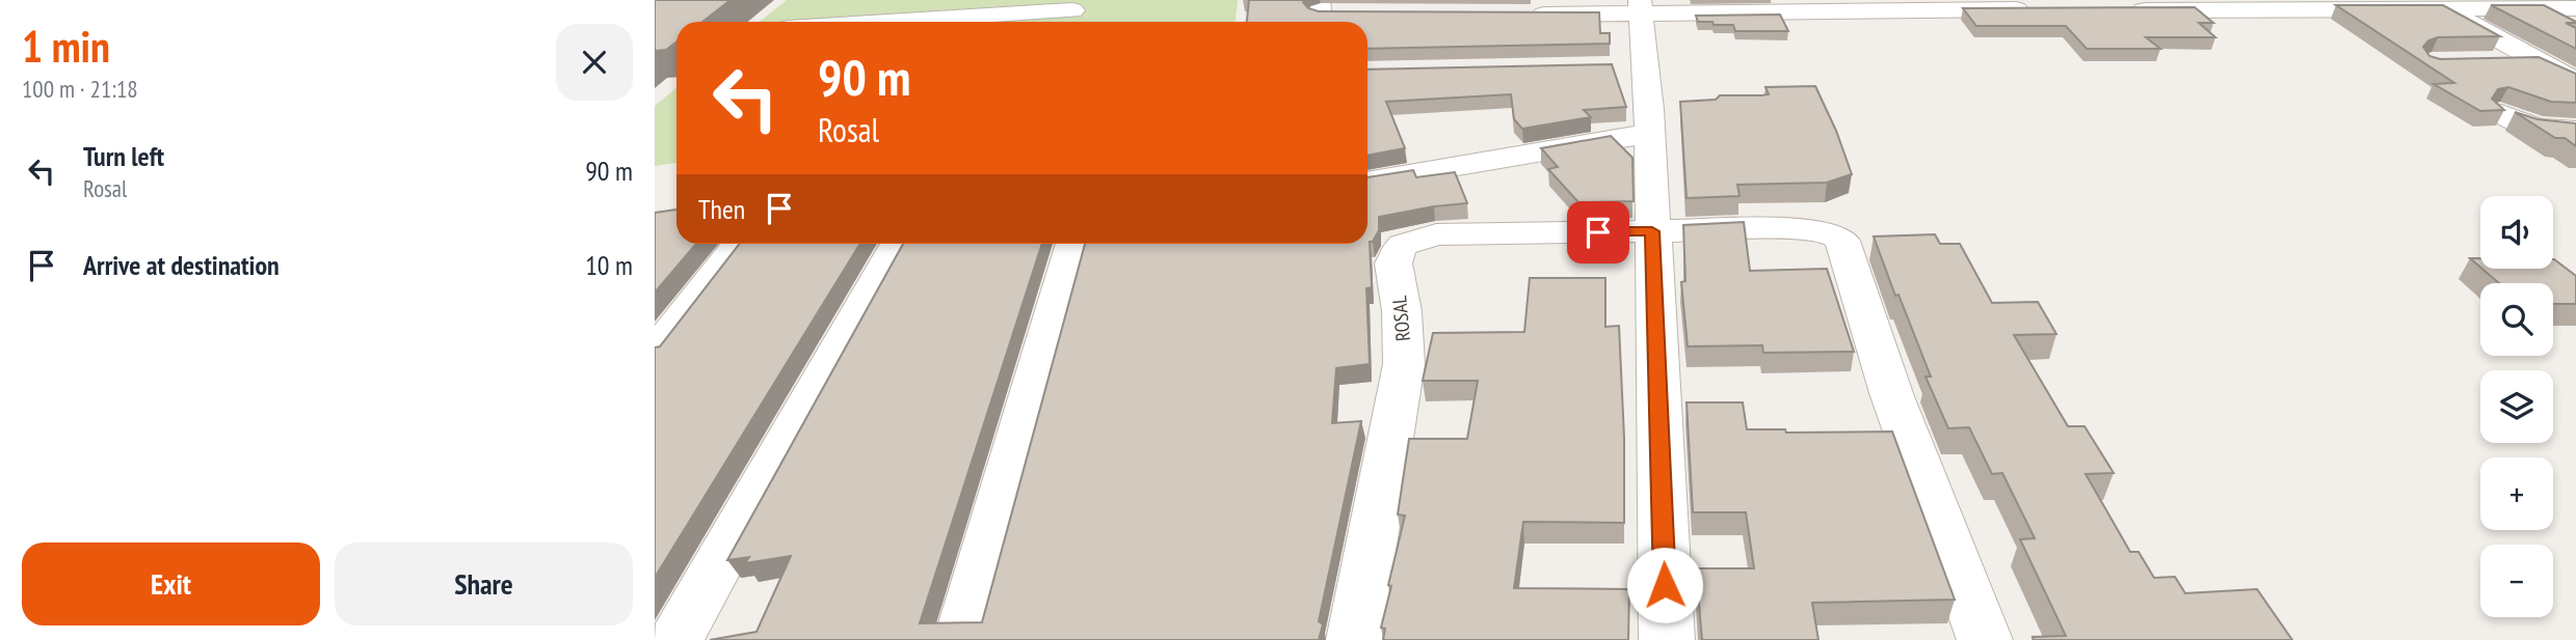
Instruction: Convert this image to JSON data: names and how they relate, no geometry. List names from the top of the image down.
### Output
{
  "streets": {
    "street": ["ROSAL"]
  },
  "page": {
    "heading": ["1 min", "100 m · 21:18"],
    "turn": ["90 m", "Rosal"],
    "list": [
      {
        "name": "Turn left",
        "note": "Rosal",
        "value": "90 m"
      },
      {
        "name": "Arrive at destination",
        "value": "10 m"
      }
    ],
    "then": "Then",
    "map_buttons": ["+", "−"],
    "buttons": ["Exit", "Share"]
  }
}
